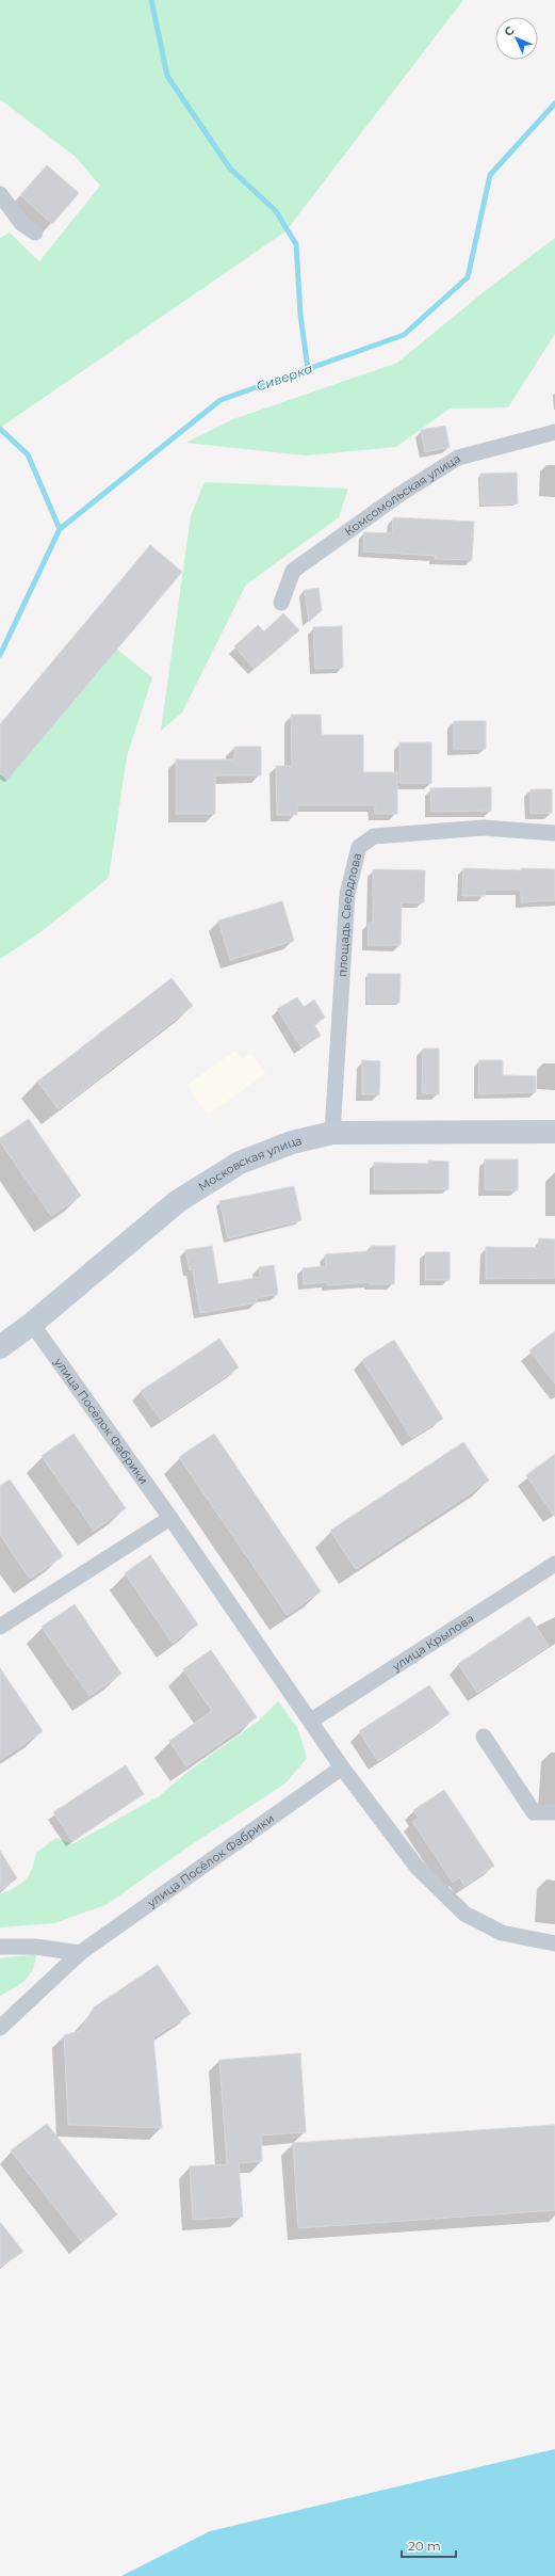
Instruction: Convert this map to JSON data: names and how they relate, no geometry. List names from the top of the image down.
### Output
{
  "streets": {
    "main road": ["Московская улица"],
    "street": [
      "Комсомольская улица",
      "площадь Свердлова",
      "улица Посёлок Фабрики",
      "улица Крылова"
    ]
  },
  "crossings": [
    ["площадь Свердлова", "Московская улица"],
    ["Московская улица", "улица Посёлок Фабрики"],
    ["улица Посёлок Фабрики", "улица Крылова"]
  ],
  "water": ["Сиверка"],
  "scale_bar": "20 m",
  "north": "top left"
}
